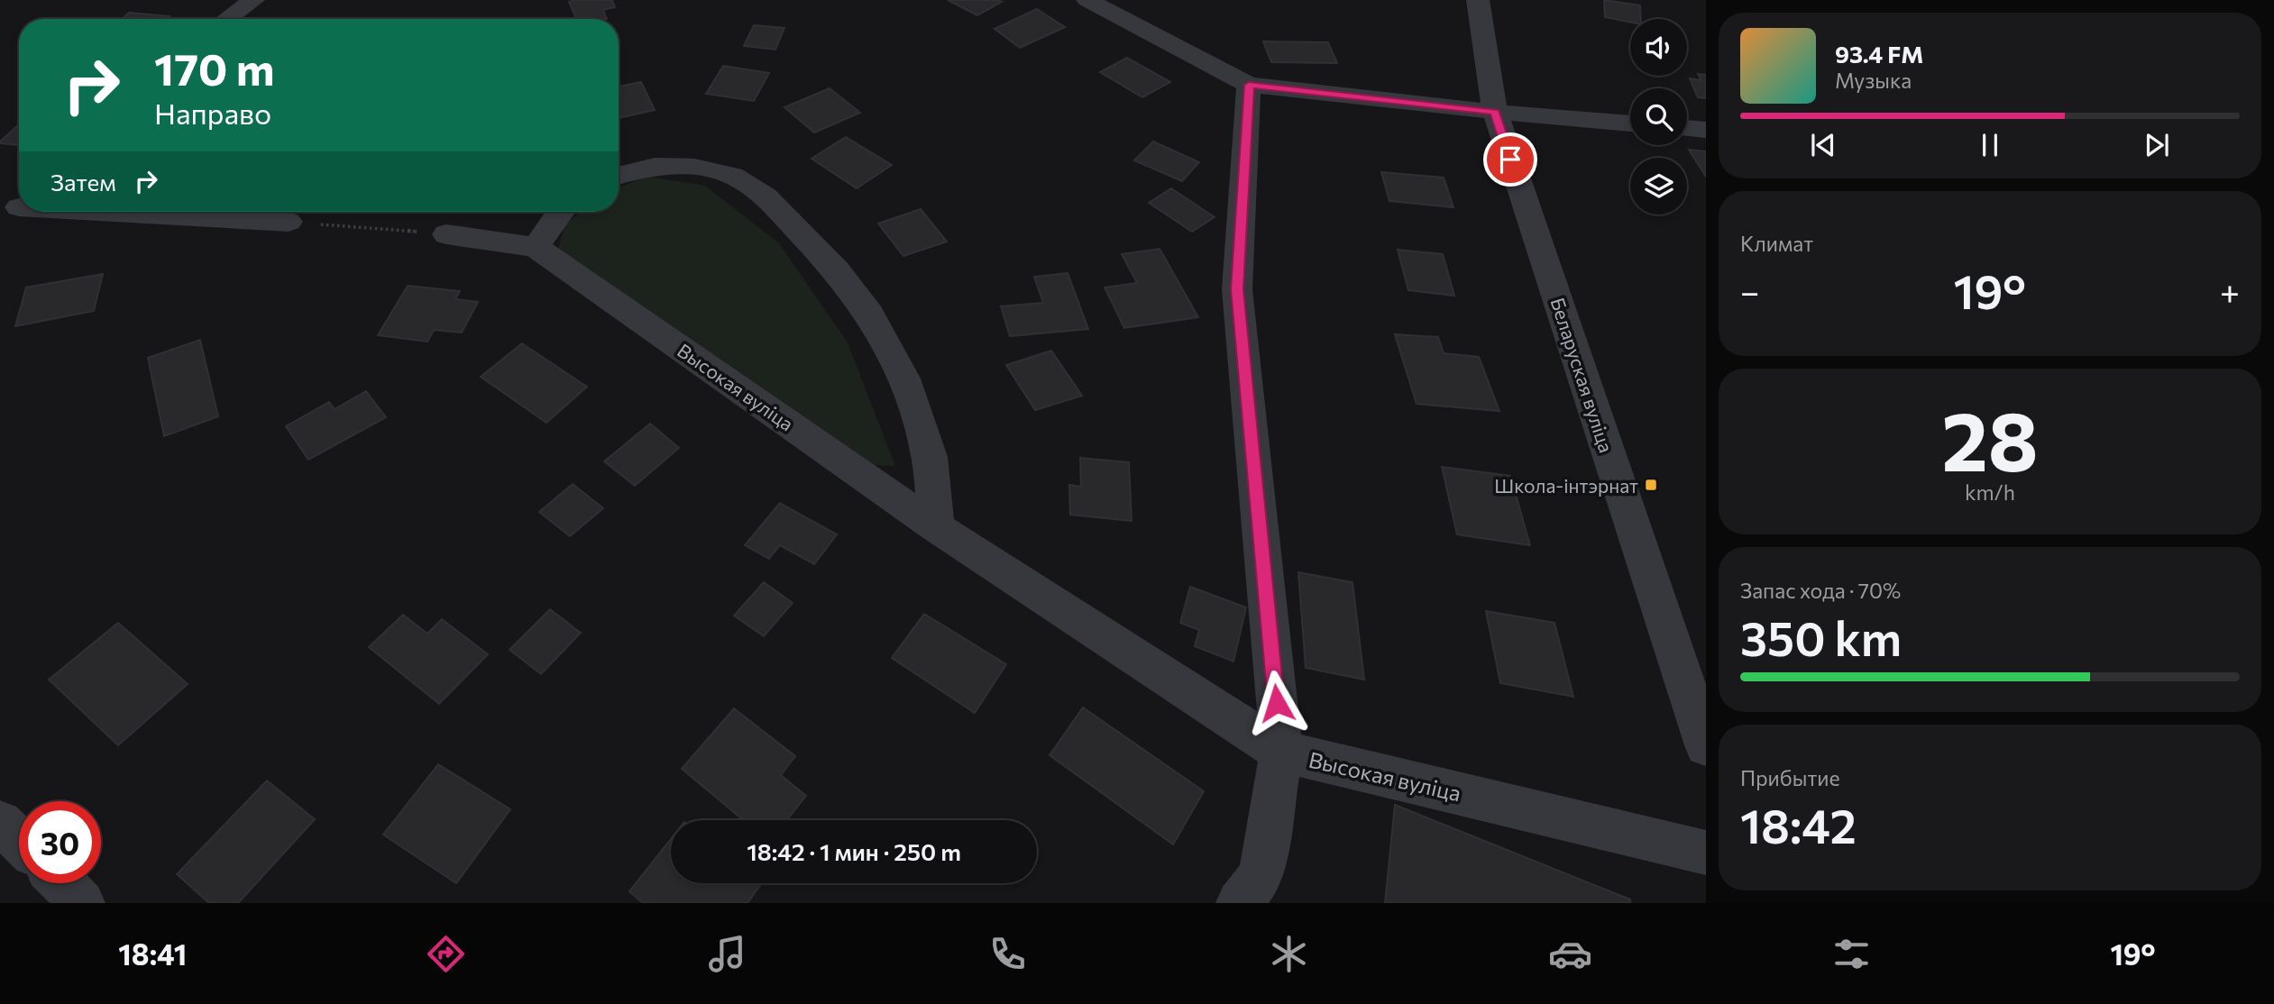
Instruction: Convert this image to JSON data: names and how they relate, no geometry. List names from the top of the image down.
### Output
{
  "streets": {
    "street": ["Беларуская вуліца", "Высокая вуліца"]
  },
  "places": {
    "transit": ["Школа-інтэрнат"]
  },
  "page": {
    "turn": ["170 m", "Направо"],
    "song": ["93.4 FM", "Музыка"],
    "then": "Затем",
    "tile": [
      "Климат",
      ["28", "km/h"],
      ["Запас хода · 70%", "350 km"],
      ["Прибытие", "18:42"]
    ],
    "heat": ["−", "19°", "+"],
    "limit": "30",
    "trip": "18:42 · 1 мин · 250 m",
    "tabs": ["18:41", "19°"]
  }
}
